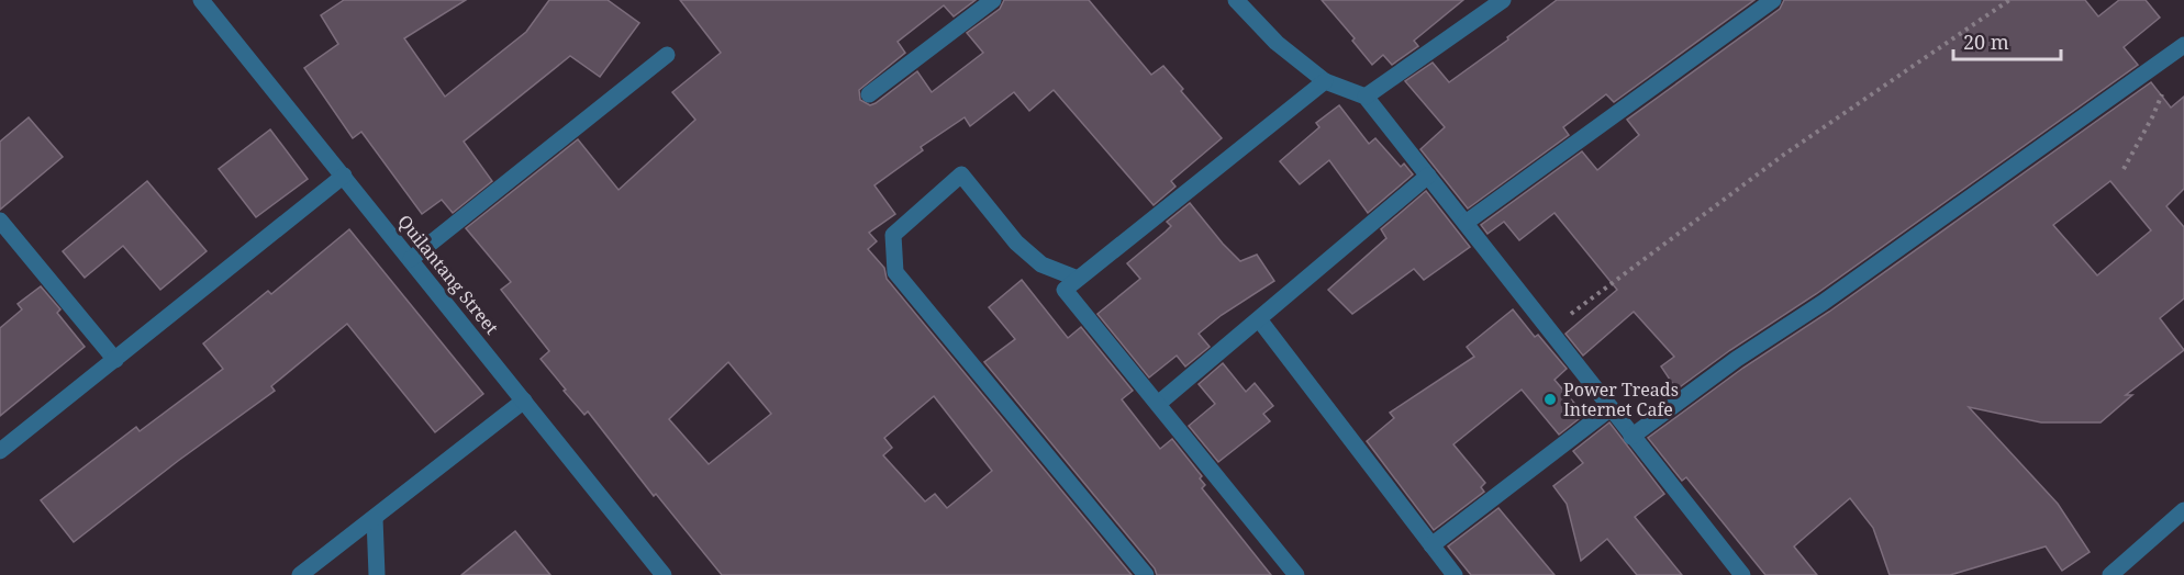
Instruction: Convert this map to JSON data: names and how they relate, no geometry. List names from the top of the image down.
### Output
{
  "streets": {
    "street": ["Quilantang Street"]
  },
  "places": ["Power Treads Internet Cafe"],
  "scale_bar": "20 m"
}
